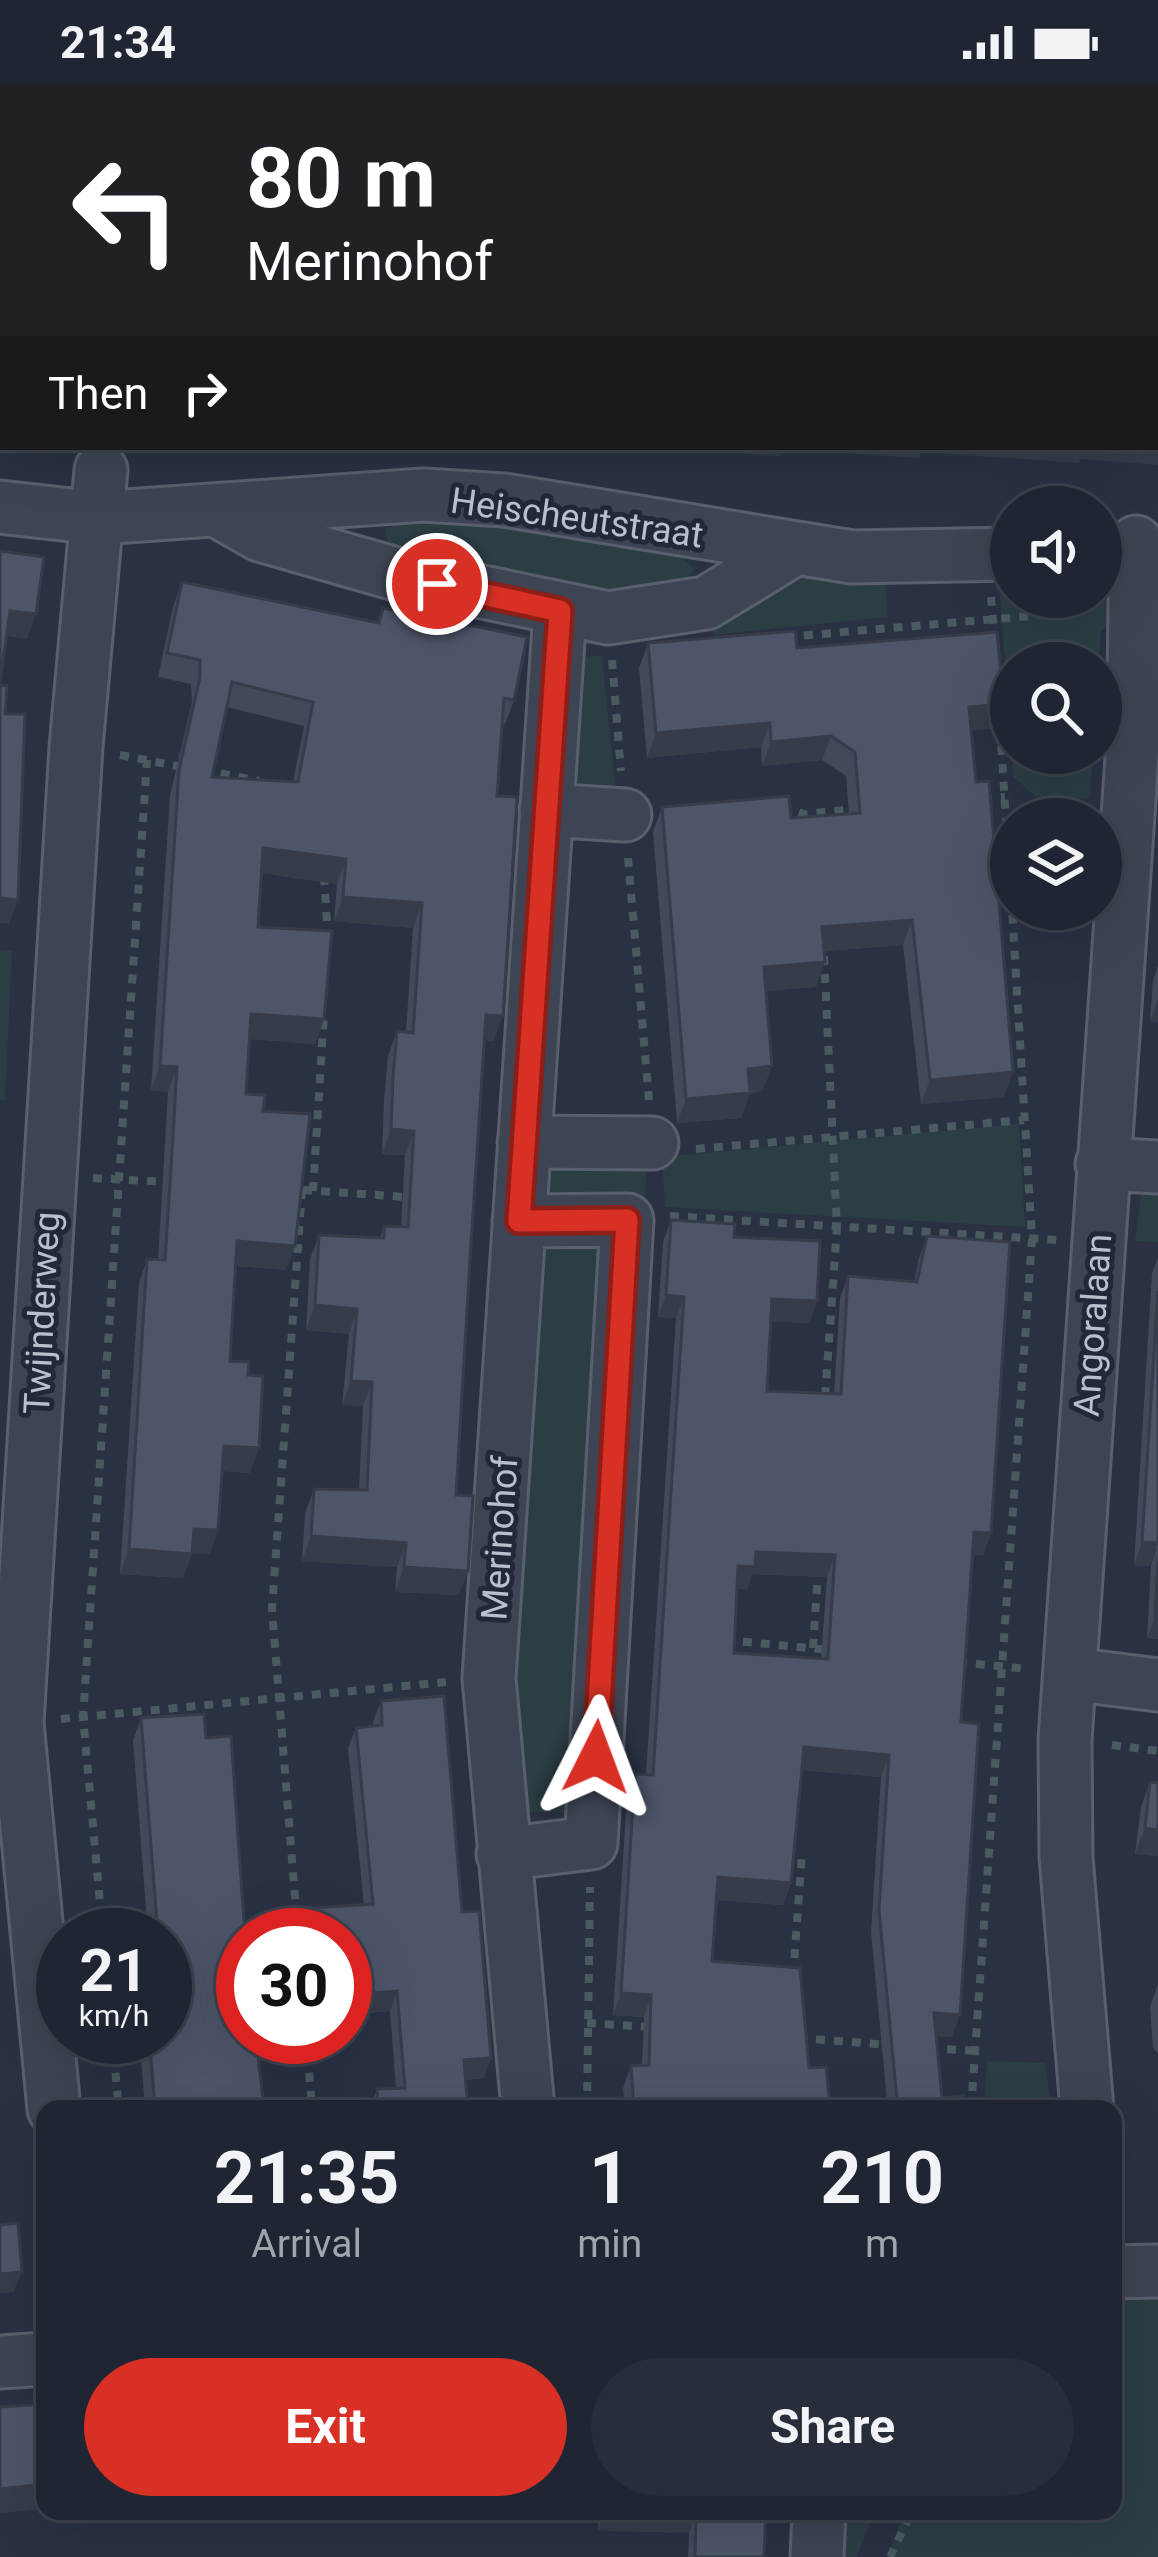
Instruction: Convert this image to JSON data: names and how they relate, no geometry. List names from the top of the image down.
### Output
{
  "streets": {
    "street": [
      "Heischeutstraat",
      "Twijnderweg",
      "Angoralaan",
      "Merinohof"
    ]
  },
  "crossings": [
    ["Heischeutstraat", "Twijnderweg"],
    ["Heischeutstraat", "Merinohof"]
  ],
  "page": {
    "status": "21:34",
    "turn": ["80 m", "Merinohof"],
    "then": "Then",
    "speed": "21 km/h",
    "limit": "30",
    "eta": [
      "21:35",
      "Arrival",
      "1",
      "min",
      "210",
      "m"
    ],
    "buttons": ["Exit", "Share"]
  }
}
